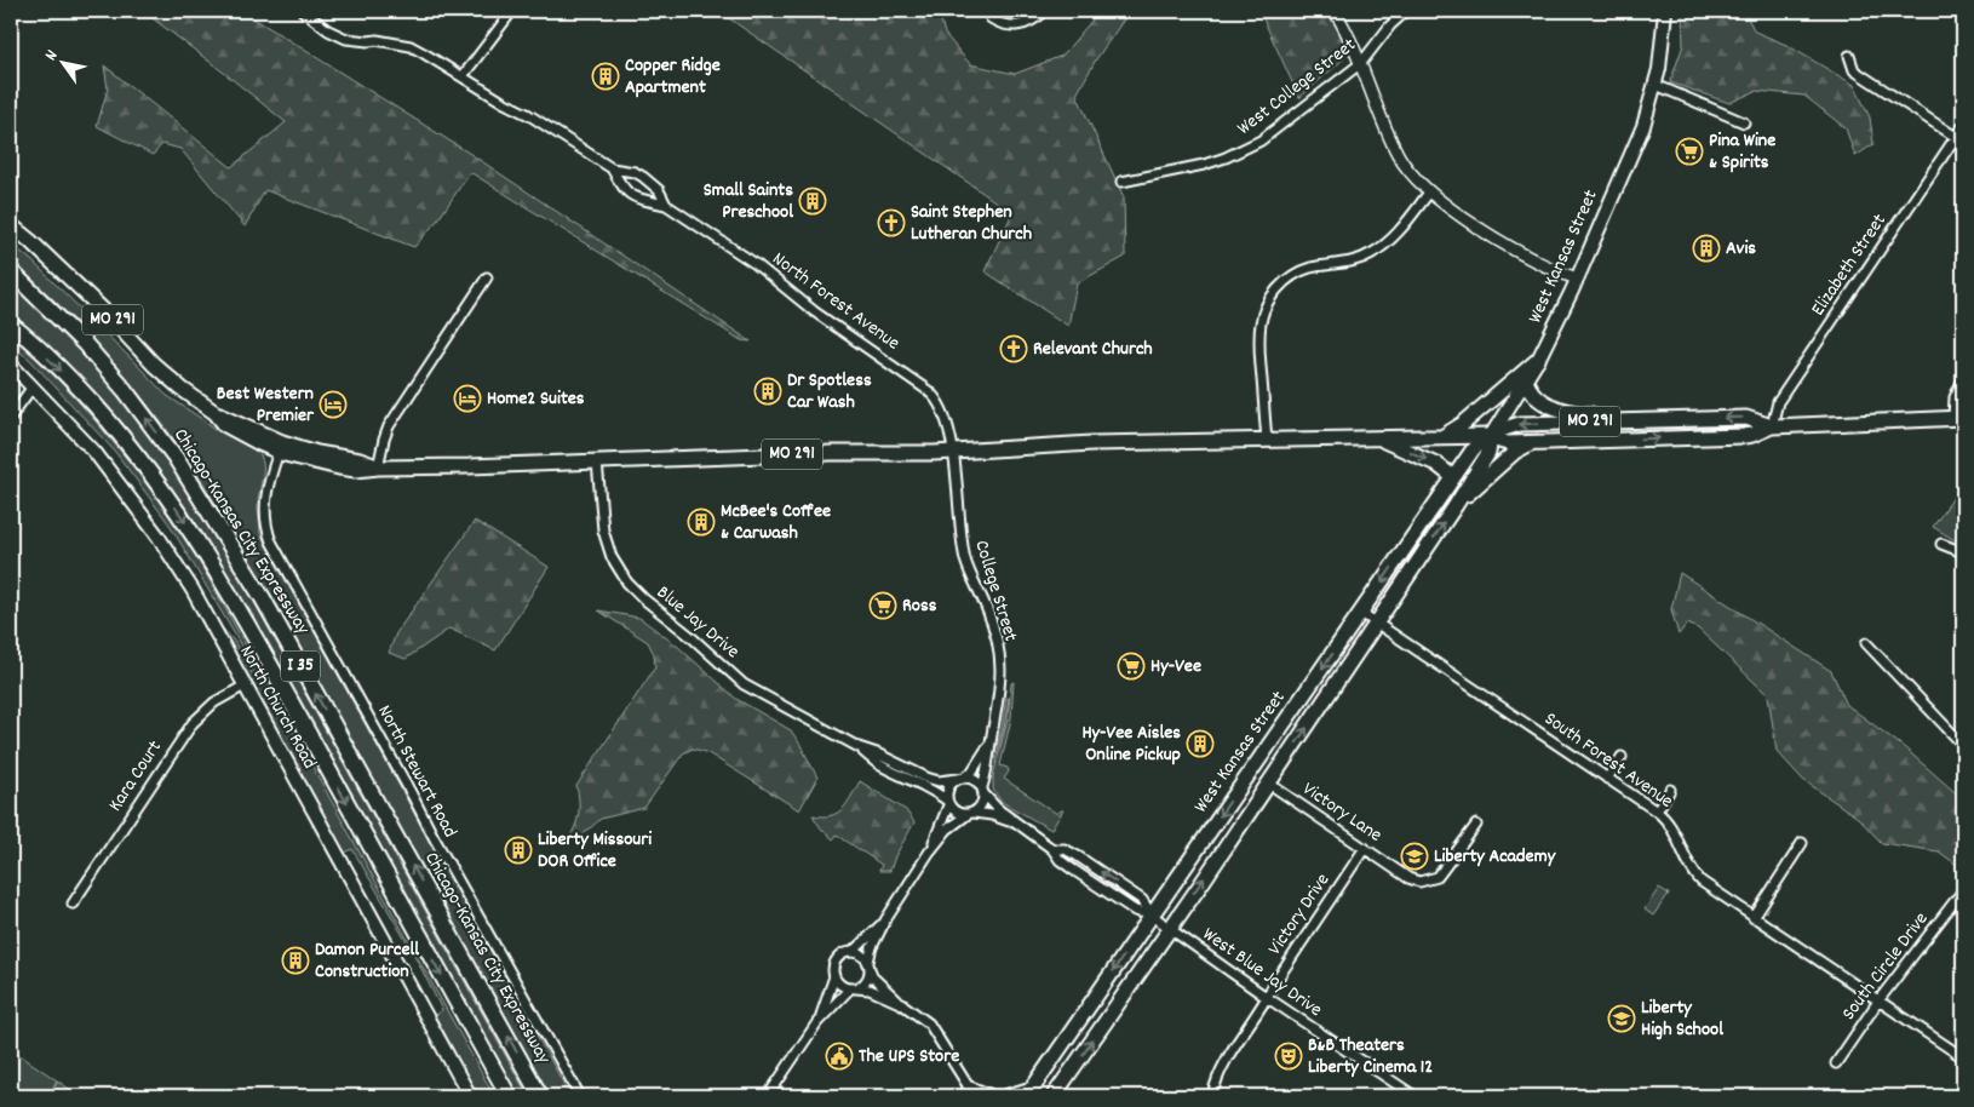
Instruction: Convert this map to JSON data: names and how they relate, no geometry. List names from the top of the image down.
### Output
{
  "streets": {
    "highway": ["Chicago-Kansas City Expressway", "I 35"],
    "main road": ["West Kansas Street", "MO 291", "North Church Road"],
    "street": [
      "West College Street",
      "Elizabeth Street",
      "North Forest Avenue",
      "College Street",
      "Blue Jay Drive",
      "South Forest Avenue",
      "North Stewart Road",
      "Kara Court",
      "Victory Lane",
      "Victory Drive",
      "South Circle Drive",
      "West Blue Jay Drive"
    ]
  },
  "crossings": [
    ["West Kansas Street", "MO 291"],
    ["West Kansas Street", "South Forest Avenue"],
    ["West Kansas Street", "Victory Lane"],
    ["West Kansas Street", "West Blue Jay Drive"],
    ["Elizabeth Street", "MO 291"],
    ["North Forest Avenue", "MO 291"],
    ["North Forest Avenue", "College Street"],
    ["MO 291", "College Street"],
    ["MO 291", "Blue Jay Drive"],
    ["MO 291", "North Stewart Road"],
    ["College Street", "Blue Jay Drive"],
    ["North Church Road", "Kara Court"],
    ["South Forest Avenue", "South Circle Drive"],
    ["Victory Lane", "Victory Drive"],
    ["Victory Drive", "West Blue Jay Drive"]
  ],
  "places": {
    "building": [
      "Copper Ridge Apartment",
      "Small Saints Preschool",
      "Avis",
      "Dr Spotless Car Wash",
      "McBee's Coffee & Carwash",
      "Hy-Vee Aisles Online Pickup",
      "Liberty Missouri DOR Office",
      "Damon Purcell Construction"
    ],
    "supermarket": ["Pina Wine & Spirits", "Ross", "Hy-Vee"],
    "church": ["Saint Stephen Lutheran Church", "Relevant Church"],
    "hotel": ["Home2 Suites", "Best Western Premier"],
    "school or university": ["Liberty Academy", "Liberty High School"],
    "public building": ["The UPS Store"],
    "theatre": ["B&B Theaters Liberty Cinema 12"]
  },
  "north": "top left"
}
